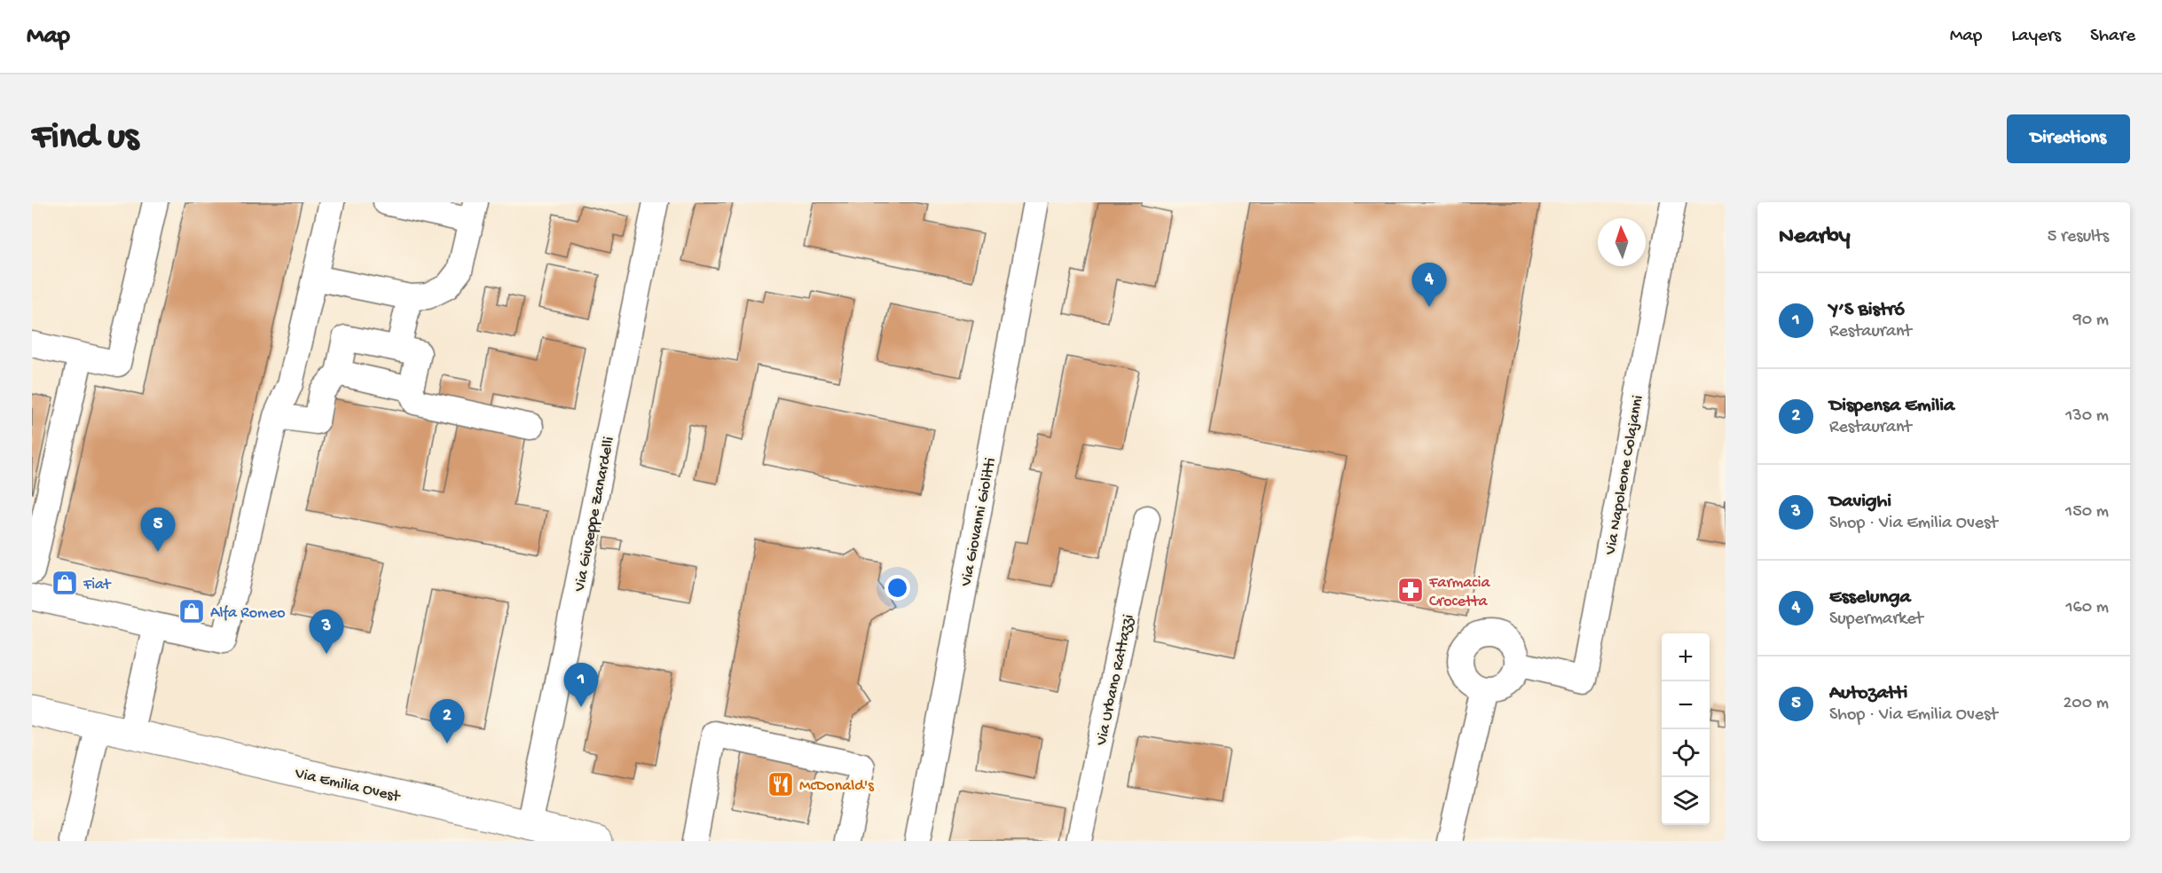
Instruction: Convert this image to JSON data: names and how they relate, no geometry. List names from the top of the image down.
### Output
{
  "streets": {
    "main road": ["Via Emilia Ovest"],
    "street": [
      "Via Napoleone Colajanni",
      "Via Giuseppe Zanardelli",
      "Via Giovanni Giolitti",
      "Via Urbano Rattazzi"
    ]
  },
  "crossings": [
    ["Via Giuseppe Zanardelli", "Via Emilia Ovest"]
  ],
  "places": {
    "shop": ["Fiat", "Alfa Romeo"],
    "pharmacy": ["Farmacia Crocetta"],
    "restaurant": ["McDonald's"]
  },
  "north": "top",
  "page": {
    "header": "Map",
    "nav": ["Map", "Layers", "Share"],
    "buttons": "Directions",
    "title": "Find us",
    "heading": ["Nearby", "5 results"],
    "pins": [
      "4",
      "5",
      "3",
      "1",
      "2"
    ],
    "list": [
      {
        "mark": "1",
        "name": "Y’S Bistró",
        "note": "Restaurant",
        "value": "90 m"
      },
      {
        "mark": "2",
        "name": "Dispensa Emilia",
        "note": "Restaurant",
        "value": "130 m"
      },
      {
        "mark": "3",
        "name": "Davighi",
        "note": "Shop · Via Emilia Ovest",
        "value": "150 m"
      },
      {
        "mark": "4",
        "name": "Esselunga",
        "note": "Supermarket",
        "value": "160 m"
      },
      {
        "mark": "5",
        "name": "Autozatti",
        "note": "Shop · Via Emilia Ovest",
        "value": "200 m"
      }
    ],
    "map_buttons": ["+", "−"]
  }
}
